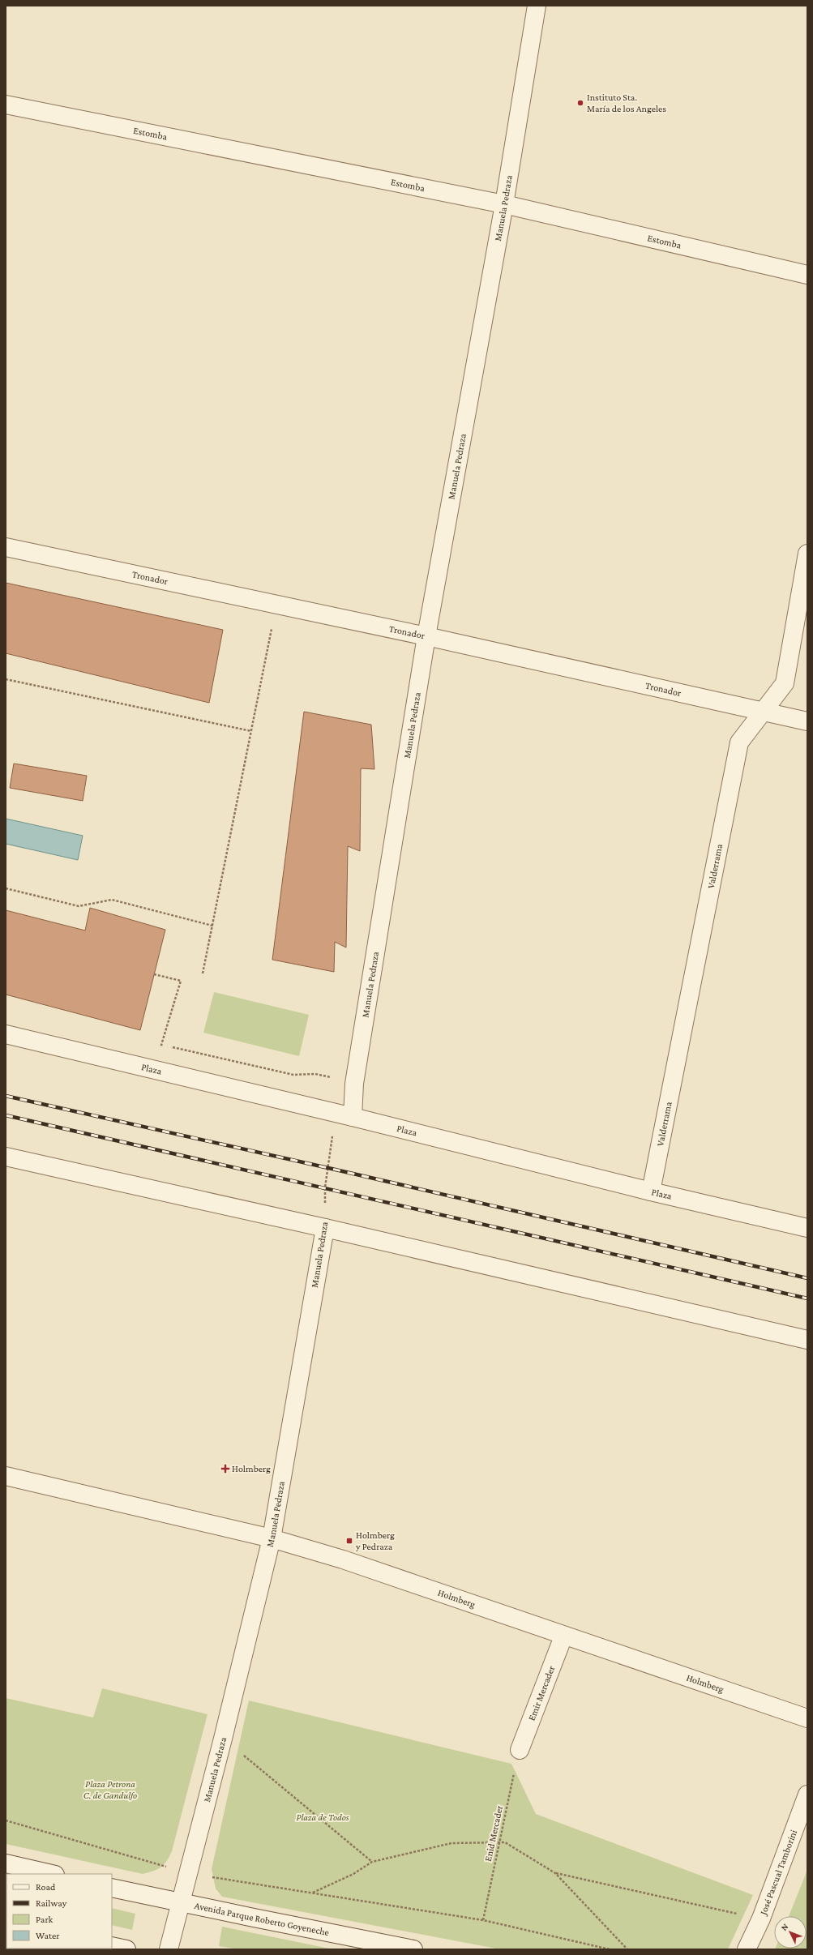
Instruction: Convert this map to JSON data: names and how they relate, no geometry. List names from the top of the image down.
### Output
{
  "streets": {
    "street": [
      "Estomba",
      "Manuela Pedraza",
      "Tronador",
      "Valderrama",
      "Plaza",
      "Holmberg",
      "Emir Mercader",
      "José Pascual Tamborini",
      "Avenida Parque Roberto Goyeneche"
    ],
    "path": ["Enid Mercader"]
  },
  "crossings": [
    ["Estomba", "Manuela Pedraza"],
    ["Manuela Pedraza", "Tronador"],
    ["Manuela Pedraza", "Plaza"],
    ["Manuela Pedraza", "Holmberg"],
    ["Manuela Pedraza", "Avenida Parque Roberto Goyeneche"],
    ["Tronador", "Valderrama"],
    ["Valderrama", "Plaza"],
    ["Holmberg", "Emir Mercader"],
    ["Emir Mercader", "Enid Mercader"]
  ],
  "parks": ["Plaza Petrona C. de Gandulfo", "Plaza de Todos"],
  "places": {
    "other": ["Instituto Sta. María de los Angeles"],
    "health": ["Holmberg"],
    "transit": ["Holmberg y Pedraza"]
  },
  "legend": [
    "Road",
    "Railway",
    "Park",
    "Water"
  ],
  "north": "top left"
}
